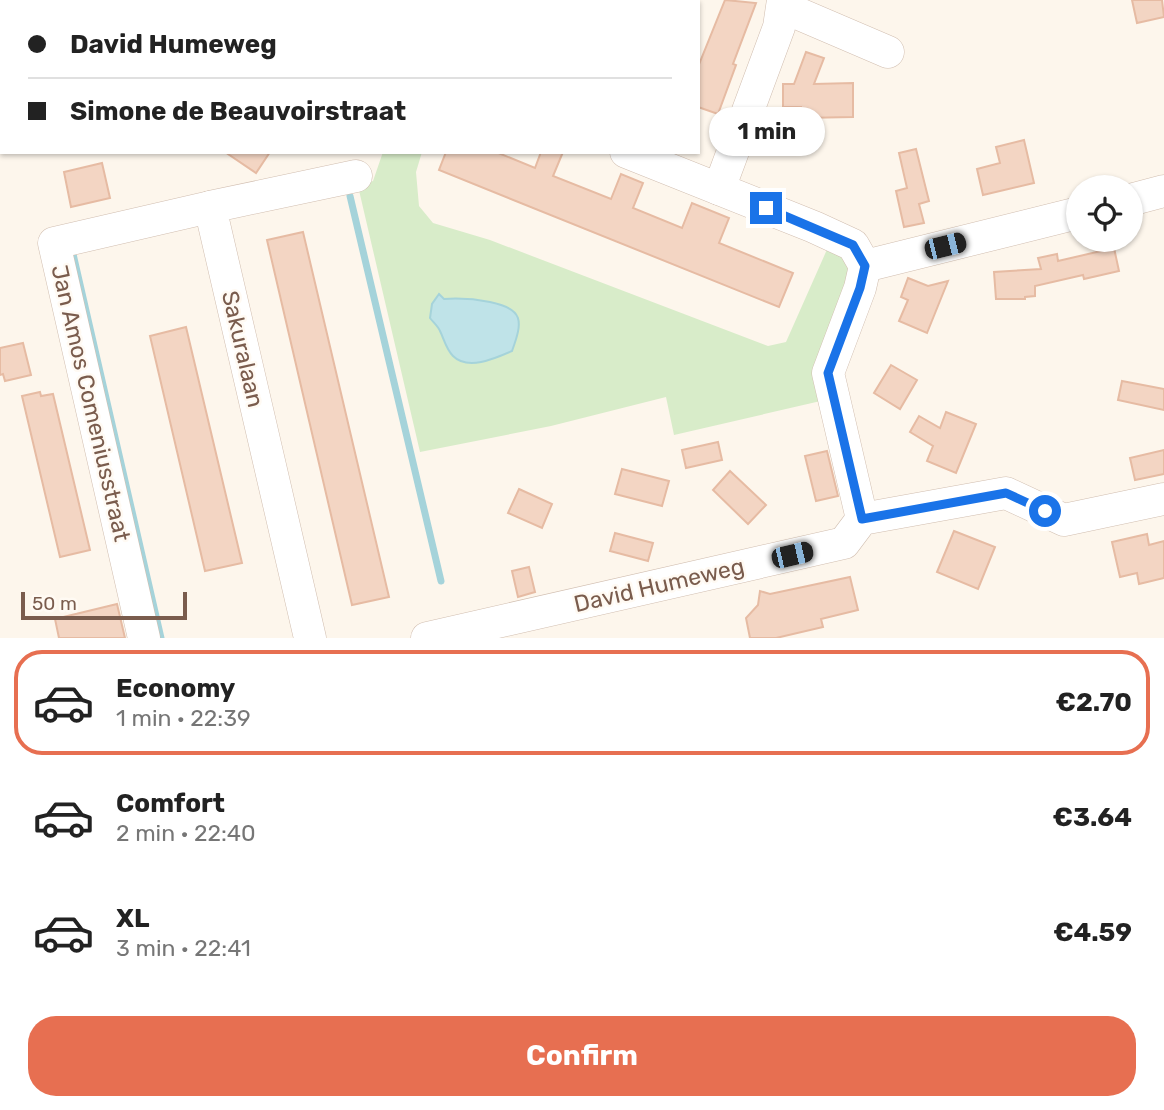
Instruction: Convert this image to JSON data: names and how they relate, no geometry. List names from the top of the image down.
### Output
{
  "streets": {
    "street": ["Sakuralaan", "Jan Amos Comeniusstraat", "David Humeweg"]
  },
  "crossings": [
    ["Sakuralaan", "Jan Amos Comeniusstraat"]
  ],
  "scale_bar": "50 m",
  "page": {
    "banner": ["David Humeweg", "Simone de Beauvoirstraat"],
    "bubble": "1 min",
    "scale": "50 m",
    "list": [
      {
        "name": "Economy",
        "note": "1 min · 22:39",
        "value": "€2.70"
      },
      {
        "name": "Comfort",
        "note": "2 min · 22:40",
        "value": "€3.64"
      },
      {
        "name": "XL",
        "note": "3 min · 22:41",
        "value": "€4.59"
      }
    ],
    "buttons": "Confirm"
  }
}
